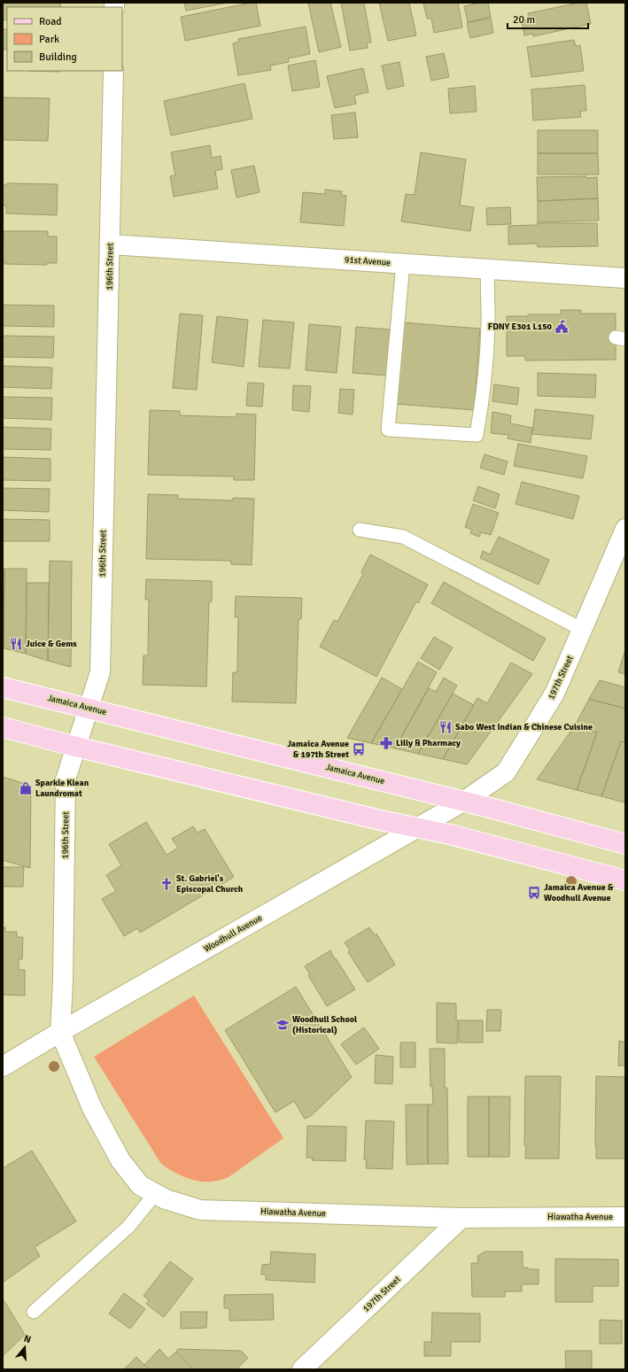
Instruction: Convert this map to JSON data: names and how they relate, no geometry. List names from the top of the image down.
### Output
{
  "streets": {
    "main road": ["Jamaica Avenue"],
    "street": [
      "91st Avenue",
      "196th Street",
      "197th Street",
      "Woodhull Avenue",
      "Hiawatha Avenue"
    ]
  },
  "crossings": [
    ["91st Avenue", "196th Street"],
    ["196th Street", "Jamaica Avenue"],
    ["196th Street", "Woodhull Avenue"],
    ["196th Street", "Hiawatha Avenue"],
    ["197th Street", "Jamaica Avenue"],
    ["197th Street", "Woodhull Avenue"],
    ["197th Street", "Hiawatha Avenue"],
    ["Jamaica Avenue", "Woodhull Avenue"],
    ["Woodhull Avenue", "Hiawatha Avenue"]
  ],
  "places": {
    "public building": ["FDNY E301 L150"],
    "restaurant": ["Juice & Gems", "Sabo West Indian & Chinese Cuisine"],
    "pharmacy": ["Lilly ℞ Pharmacy"],
    "bus stop": ["Jamaica Avenue & 197th Street", "Jamaica Avenue & Woodhull Avenue"],
    "shop": ["Sparkle Klean Laundromat"],
    "church": ["St. Gabriel's Episcopal Church"],
    "school or university": ["Woodhull School (Historical)"]
  },
  "legend": ["Road", "Park", "Building"],
  "scale_bar": "20 m",
  "north": "top"
}
